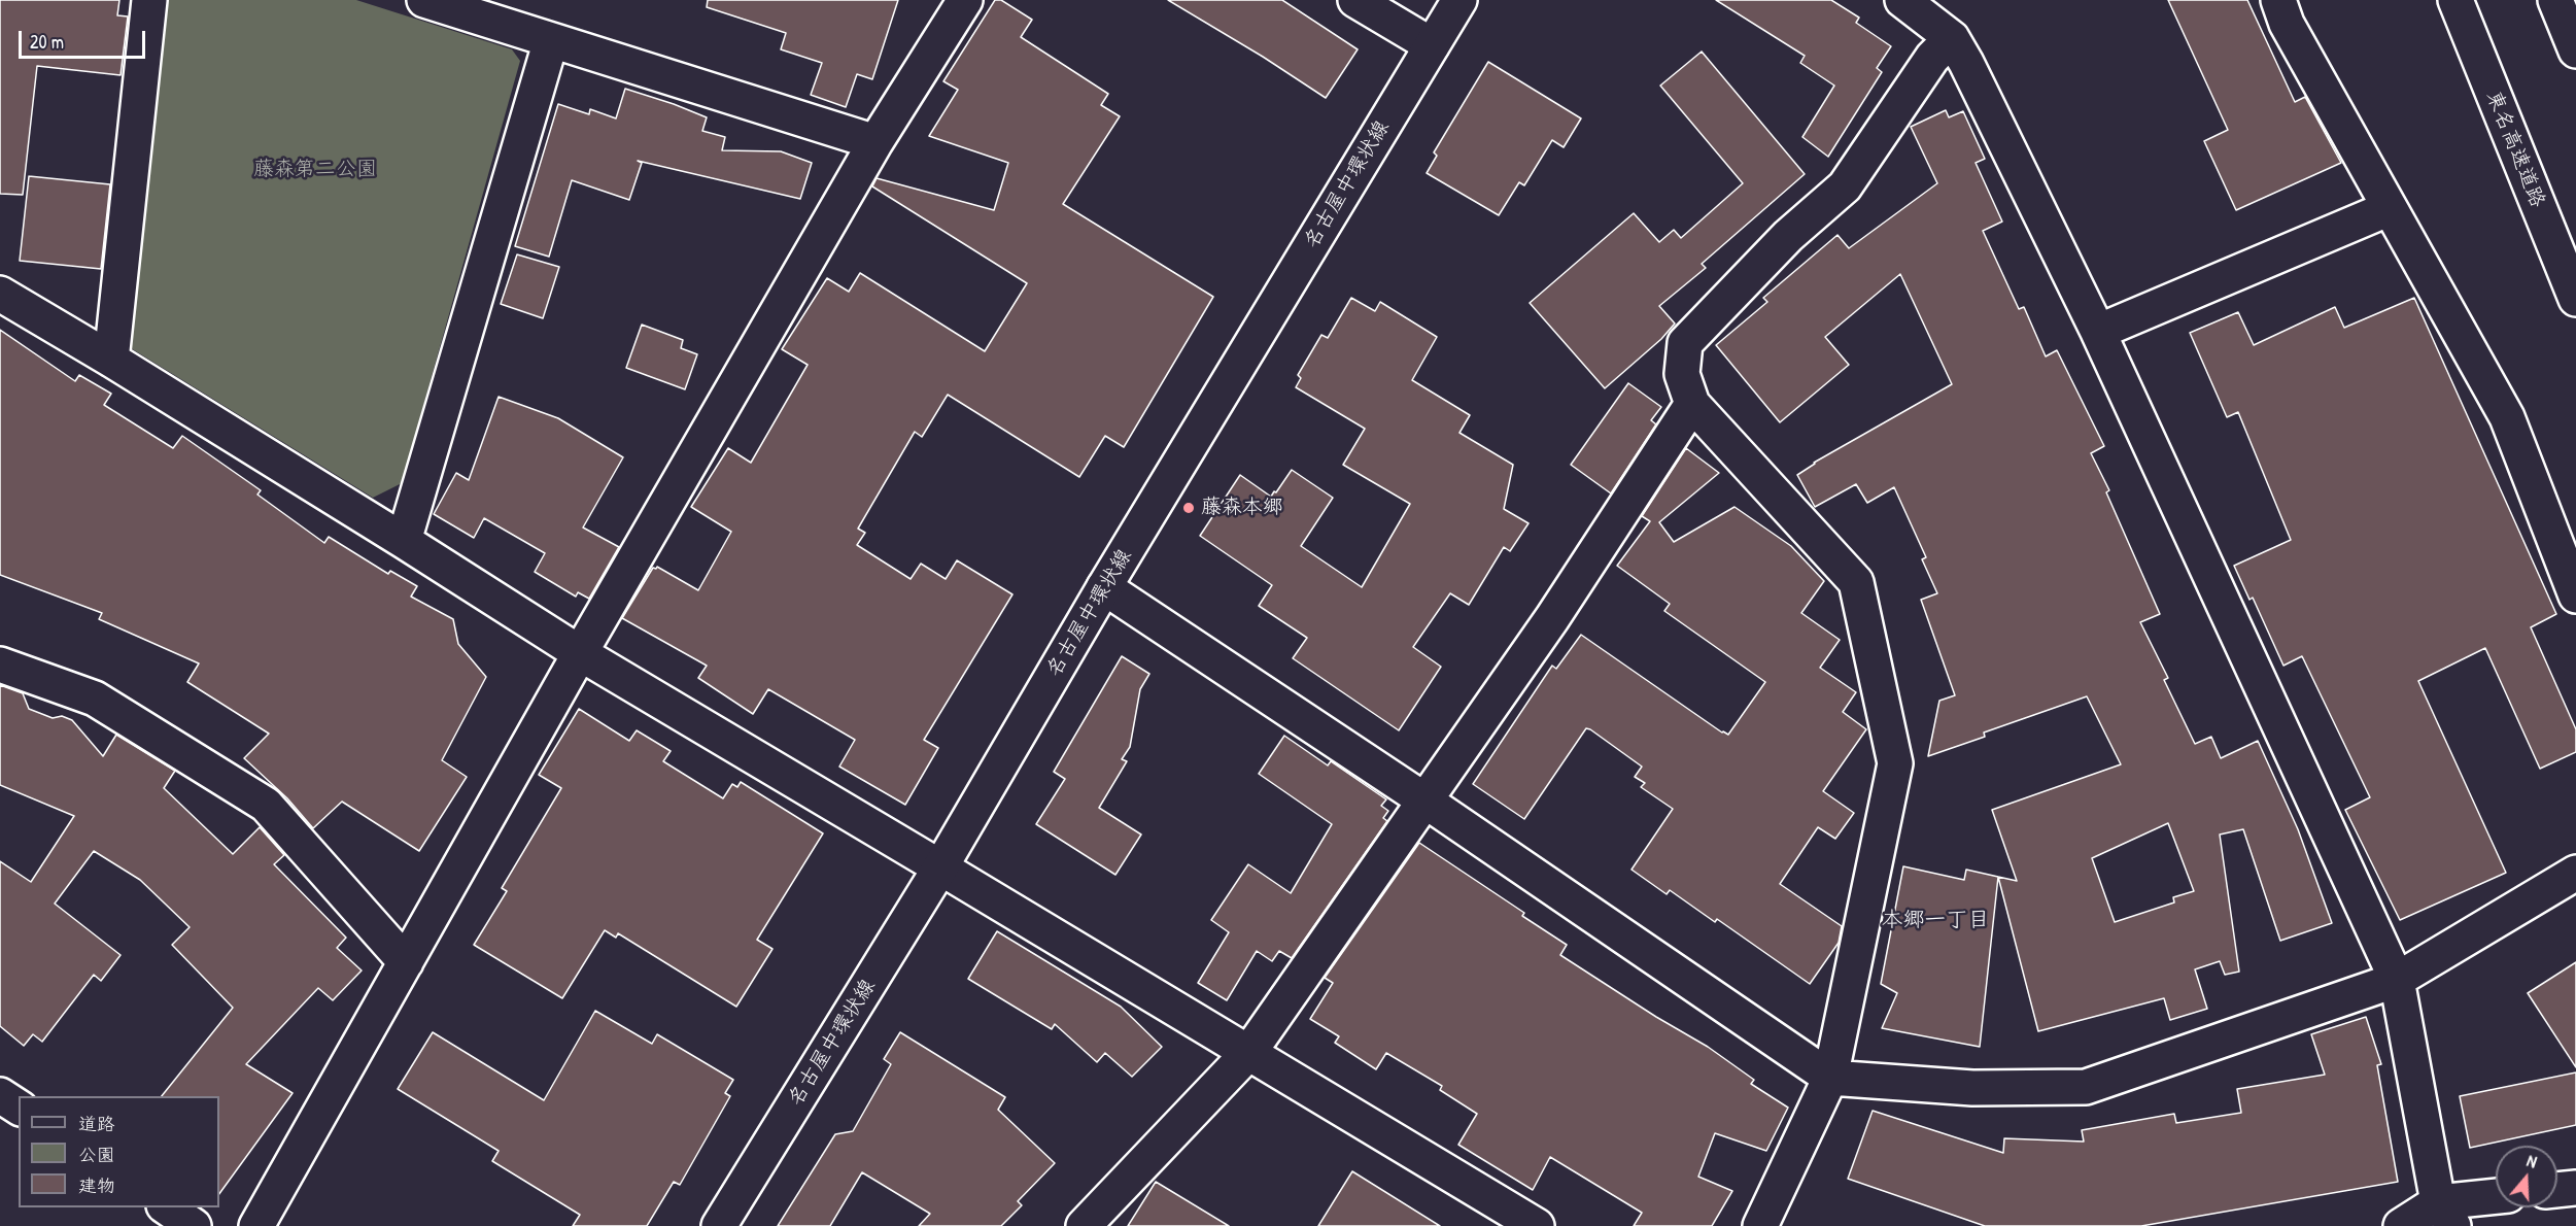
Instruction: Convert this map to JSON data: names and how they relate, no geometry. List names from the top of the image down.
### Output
{
  "streets": {
    "main road": ["東名高速道路", "名古屋中環状線"]
  },
  "districts": ["本郷一丁目"],
  "parks": ["藤森第二公園"],
  "places": ["藤森本郷"],
  "legend": ["道路", "公園", "建物"],
  "scale_bar": "20 m",
  "north": "top"
}
